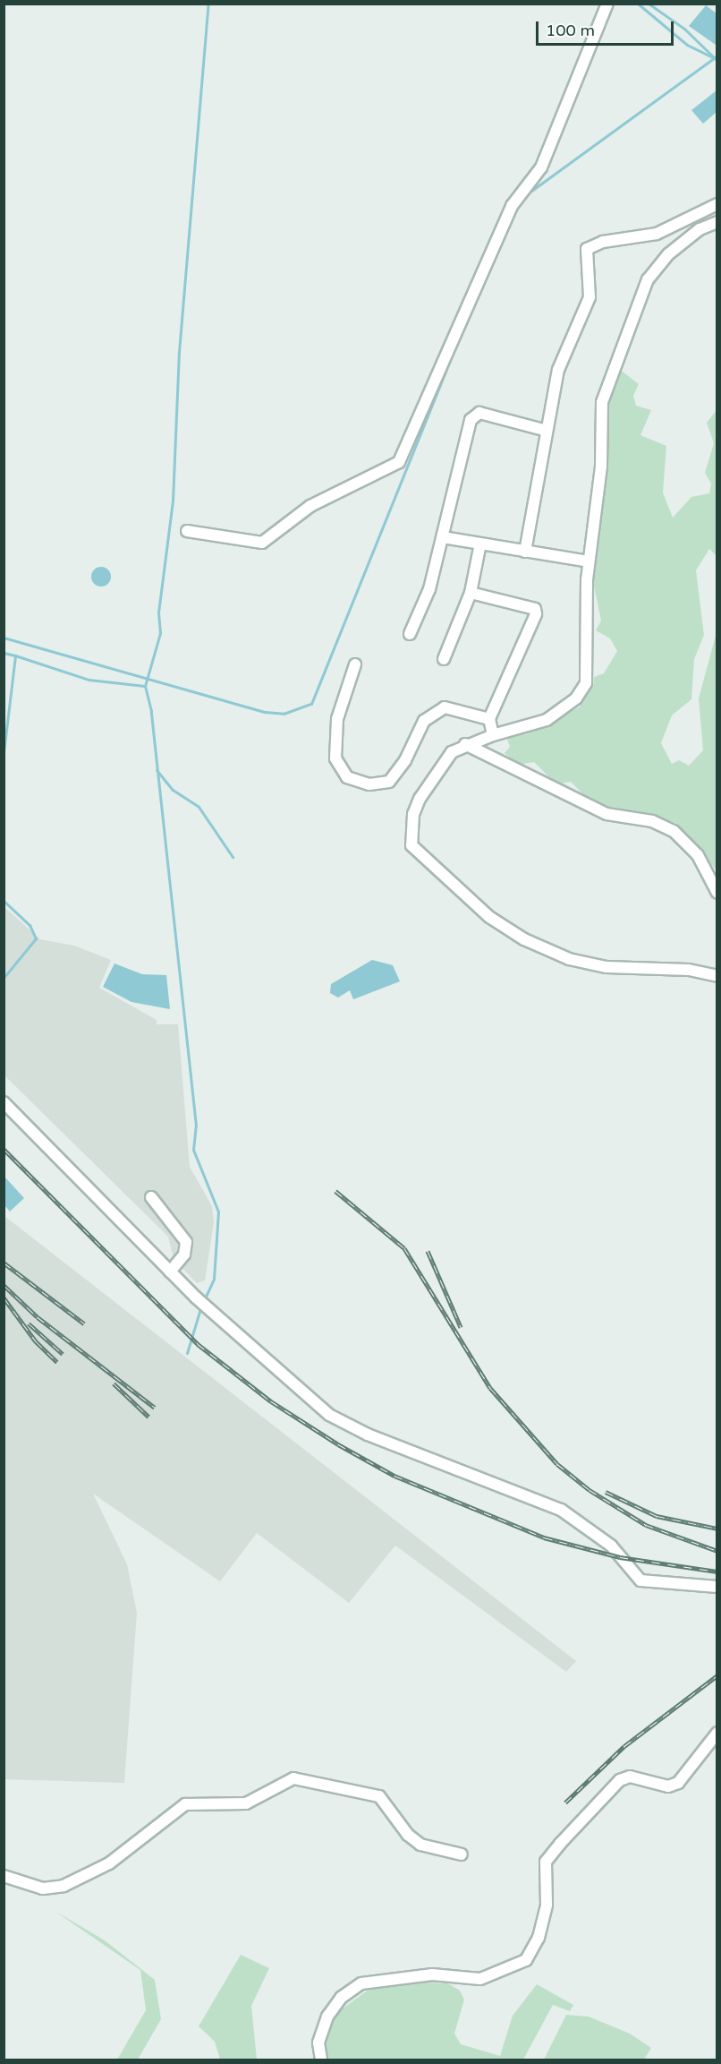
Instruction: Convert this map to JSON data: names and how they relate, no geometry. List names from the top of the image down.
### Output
{
  "scale_bar": "100 m"
}
